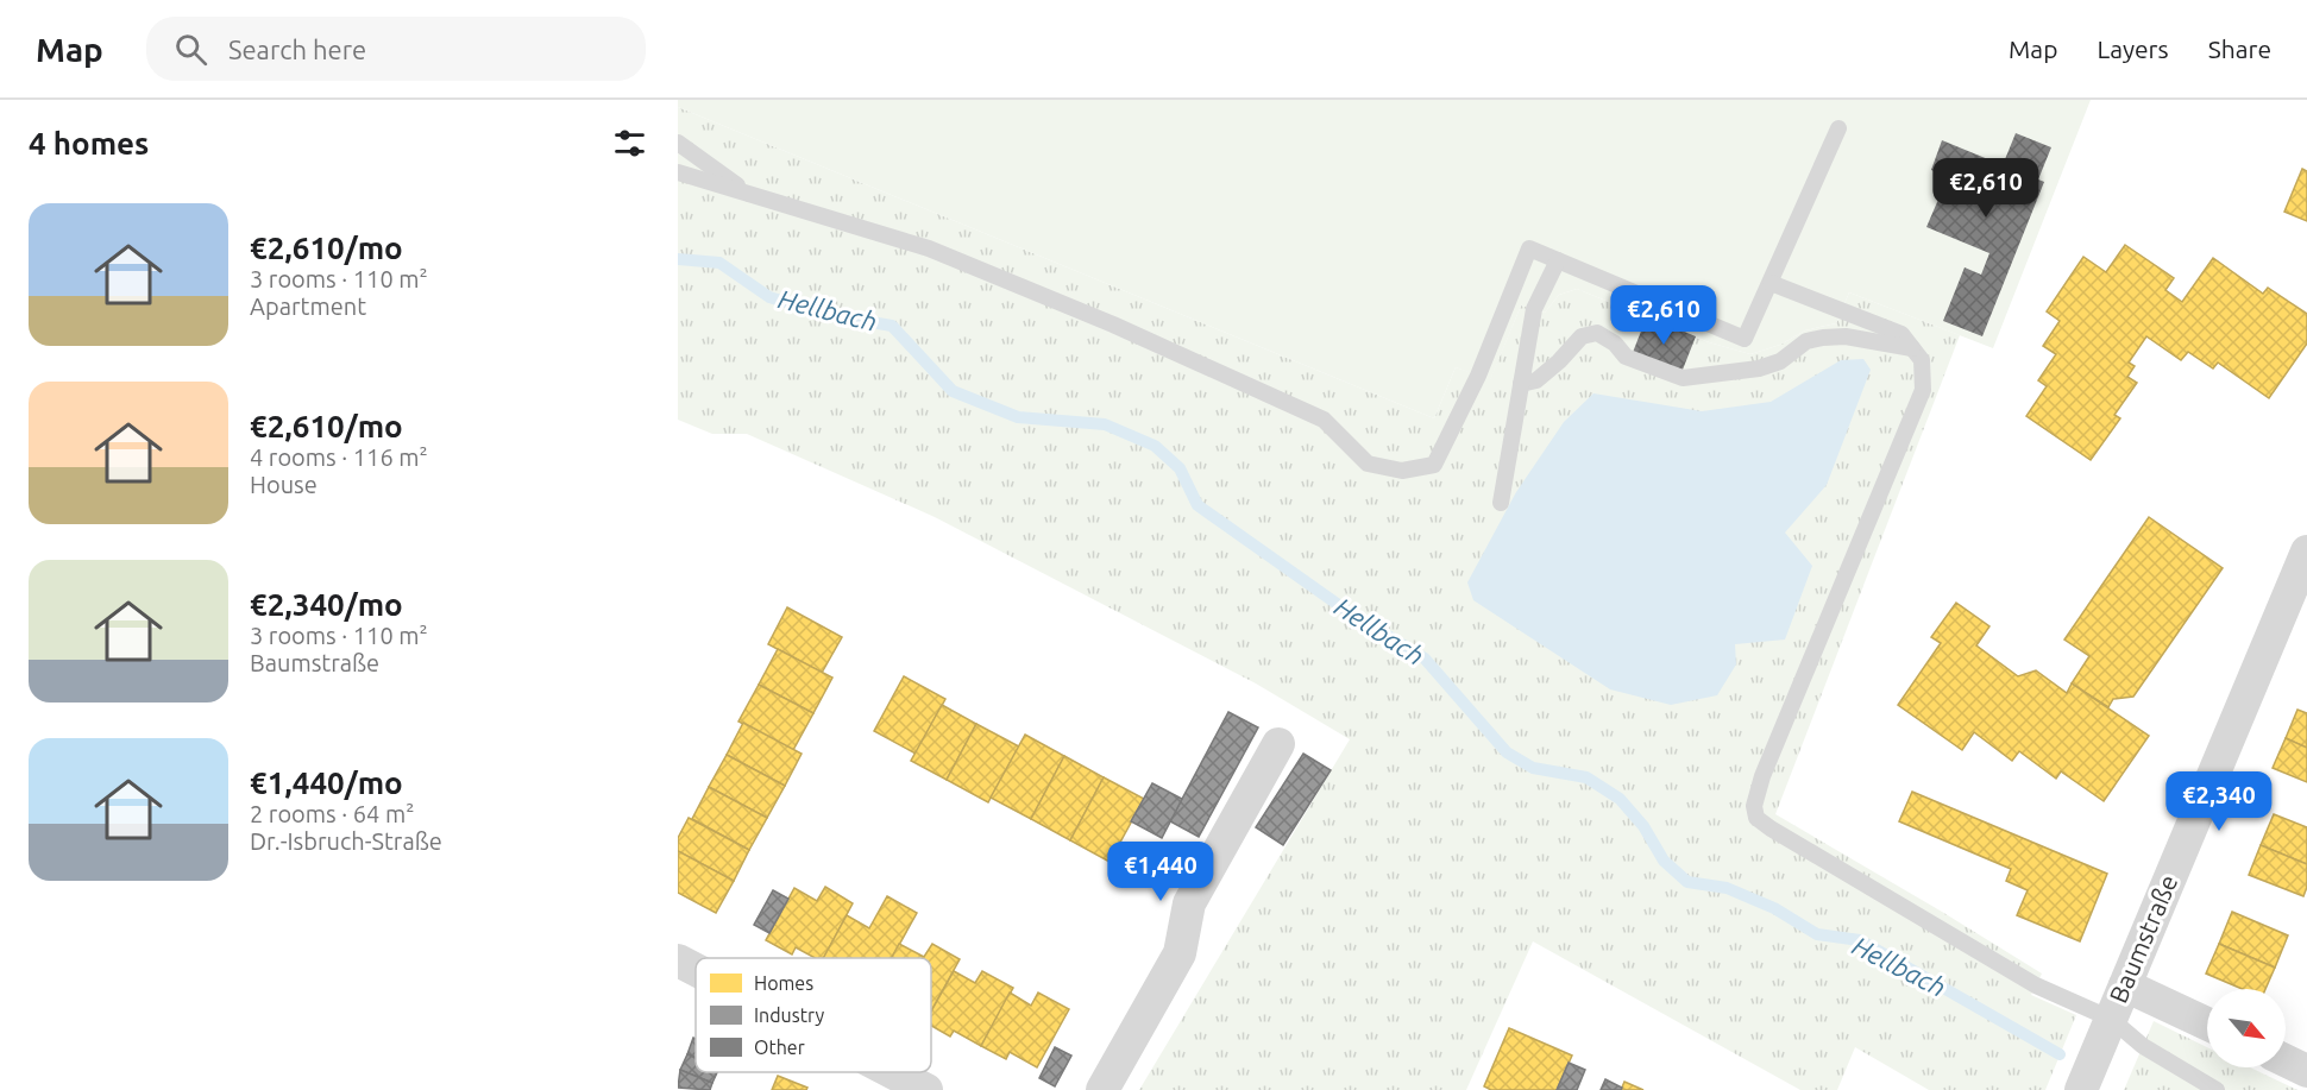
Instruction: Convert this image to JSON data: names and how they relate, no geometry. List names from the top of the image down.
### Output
{
  "streets": {
    "street": ["Baumstraße"]
  },
  "water": ["Hellbach"],
  "legend": ["Homes", "Industry", "Other"],
  "north": "bottom right",
  "page": {
    "header": "Map",
    "search": "Search here",
    "nav": ["Map", "Layers", "Share"],
    "heading": "4 homes",
    "price": [
      "€2,610",
      "€2,610",
      "€2,340",
      "€1,440"
    ],
    "list": [
      {
        "name": "€2,610/mo",
        "note": "3 rooms · 110 m² · Apartment"
      },
      {
        "name": "€2,610/mo",
        "note": "4 rooms · 116 m² · House"
      },
      {
        "name": "€2,340/mo",
        "note": "3 rooms · 110 m² · Baumstraße"
      },
      {
        "name": "€1,440/mo",
        "note": "2 rooms · 64 m² · Dr.-Isbruch-Straße"
      }
    ]
  }
}
